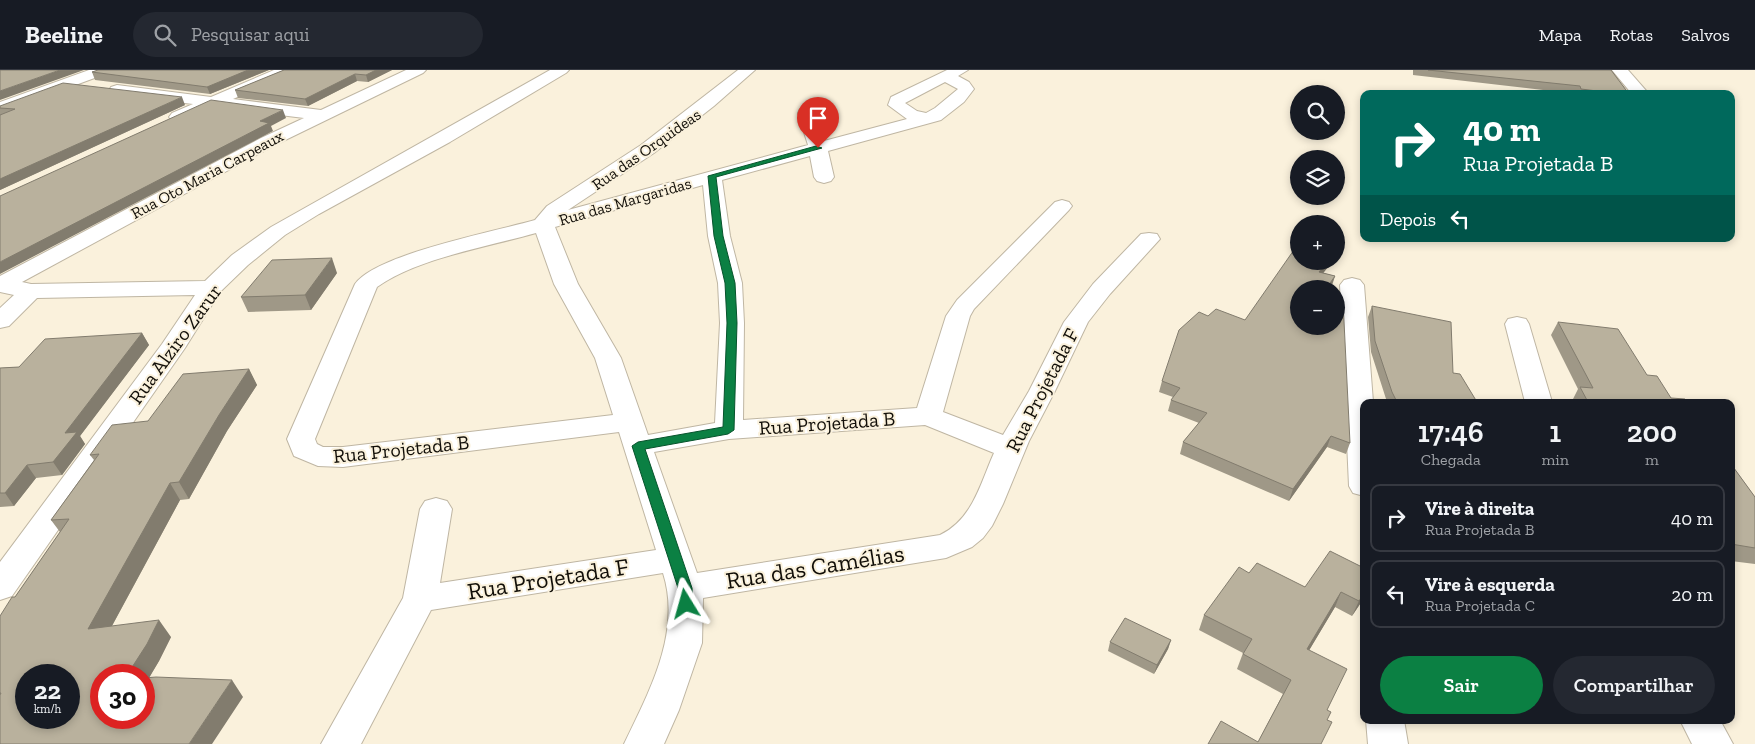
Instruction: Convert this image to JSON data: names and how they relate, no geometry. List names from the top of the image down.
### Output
{
  "streets": {
    "street": [
      "Rua das Orquideas",
      "Rua Oto Maria Carpeaux",
      "Rua das Margaridas",
      "Rua Alziro Zarur",
      "Rua Projetada F",
      "Rua Projetada B",
      "Rua das Camélias"
    ]
  },
  "crossings": [
    ["Rua das Orquideas", "Rua das Margaridas"],
    ["Rua das Margaridas", "Rua Projetada B"],
    ["Rua Projetada F", "Rua Projetada B"],
    ["Rua Projetada F", "Rua das Camélias"]
  ],
  "page": {
    "header": "Beeline",
    "search": "Pesquisar aqui",
    "nav": ["Mapa", "Rotas", "Salvos"],
    "map_buttons": ["+", "−"],
    "turn": ["40 m", "Rua Projetada B"],
    "then": "Depois",
    "eta": [
      "17:46",
      "Chegada",
      "1",
      "min",
      "200",
      "m"
    ],
    "list": [
      {
        "name": "Vire à direita",
        "note": "Rua Projetada B",
        "value": "40 m"
      },
      {
        "name": "Vire à esquerda",
        "note": "Rua Projetada C",
        "value": "20 m"
      }
    ],
    "buttons": ["Sair", "Compartilhar"],
    "speed": "22 km/h",
    "limit": "30"
  }
}
